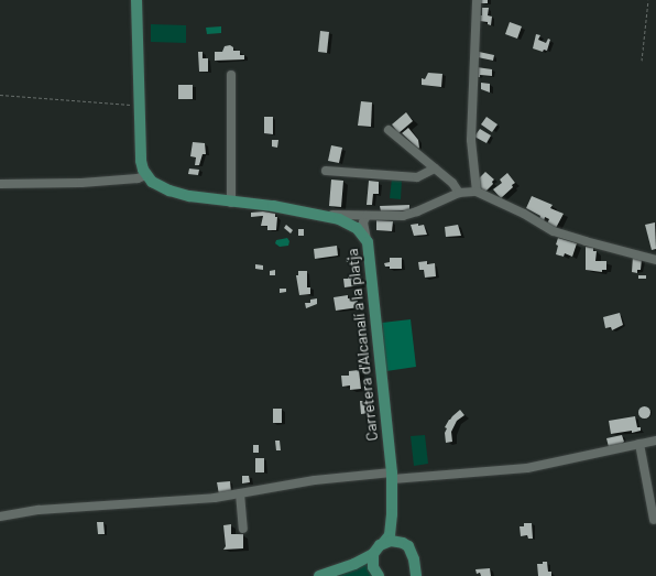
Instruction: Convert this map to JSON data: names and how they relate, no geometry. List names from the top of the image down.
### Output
{
  "streets": {
    "main road": ["Carretera d'Alcanalí a la platja"]
  }
}
